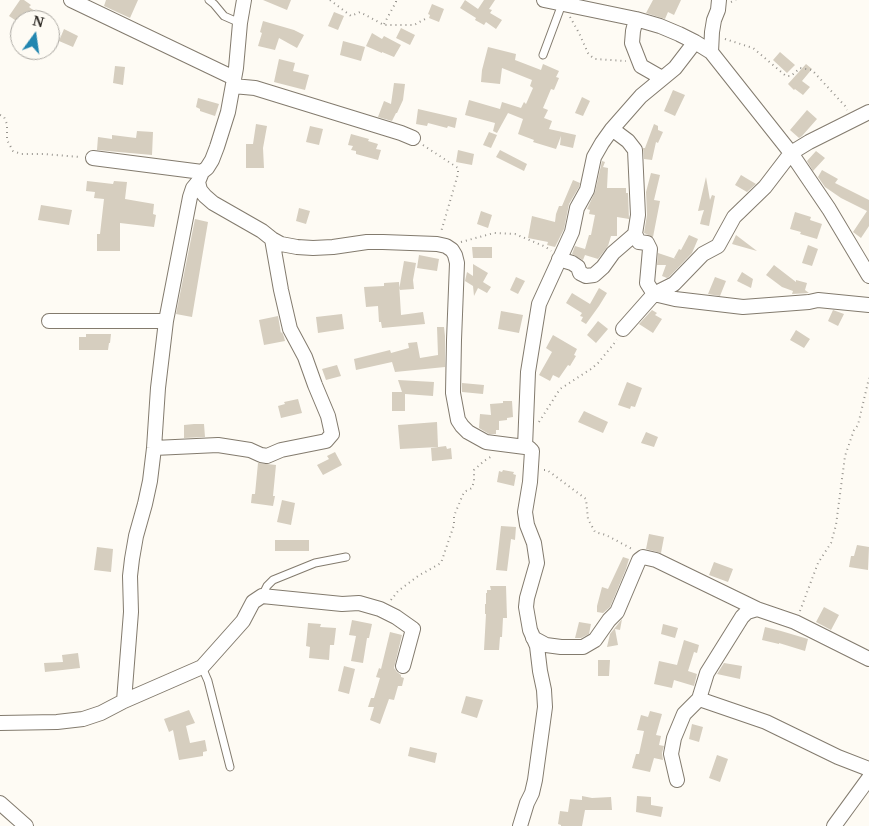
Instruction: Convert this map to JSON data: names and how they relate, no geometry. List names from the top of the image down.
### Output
{
  "north": "top"
}
